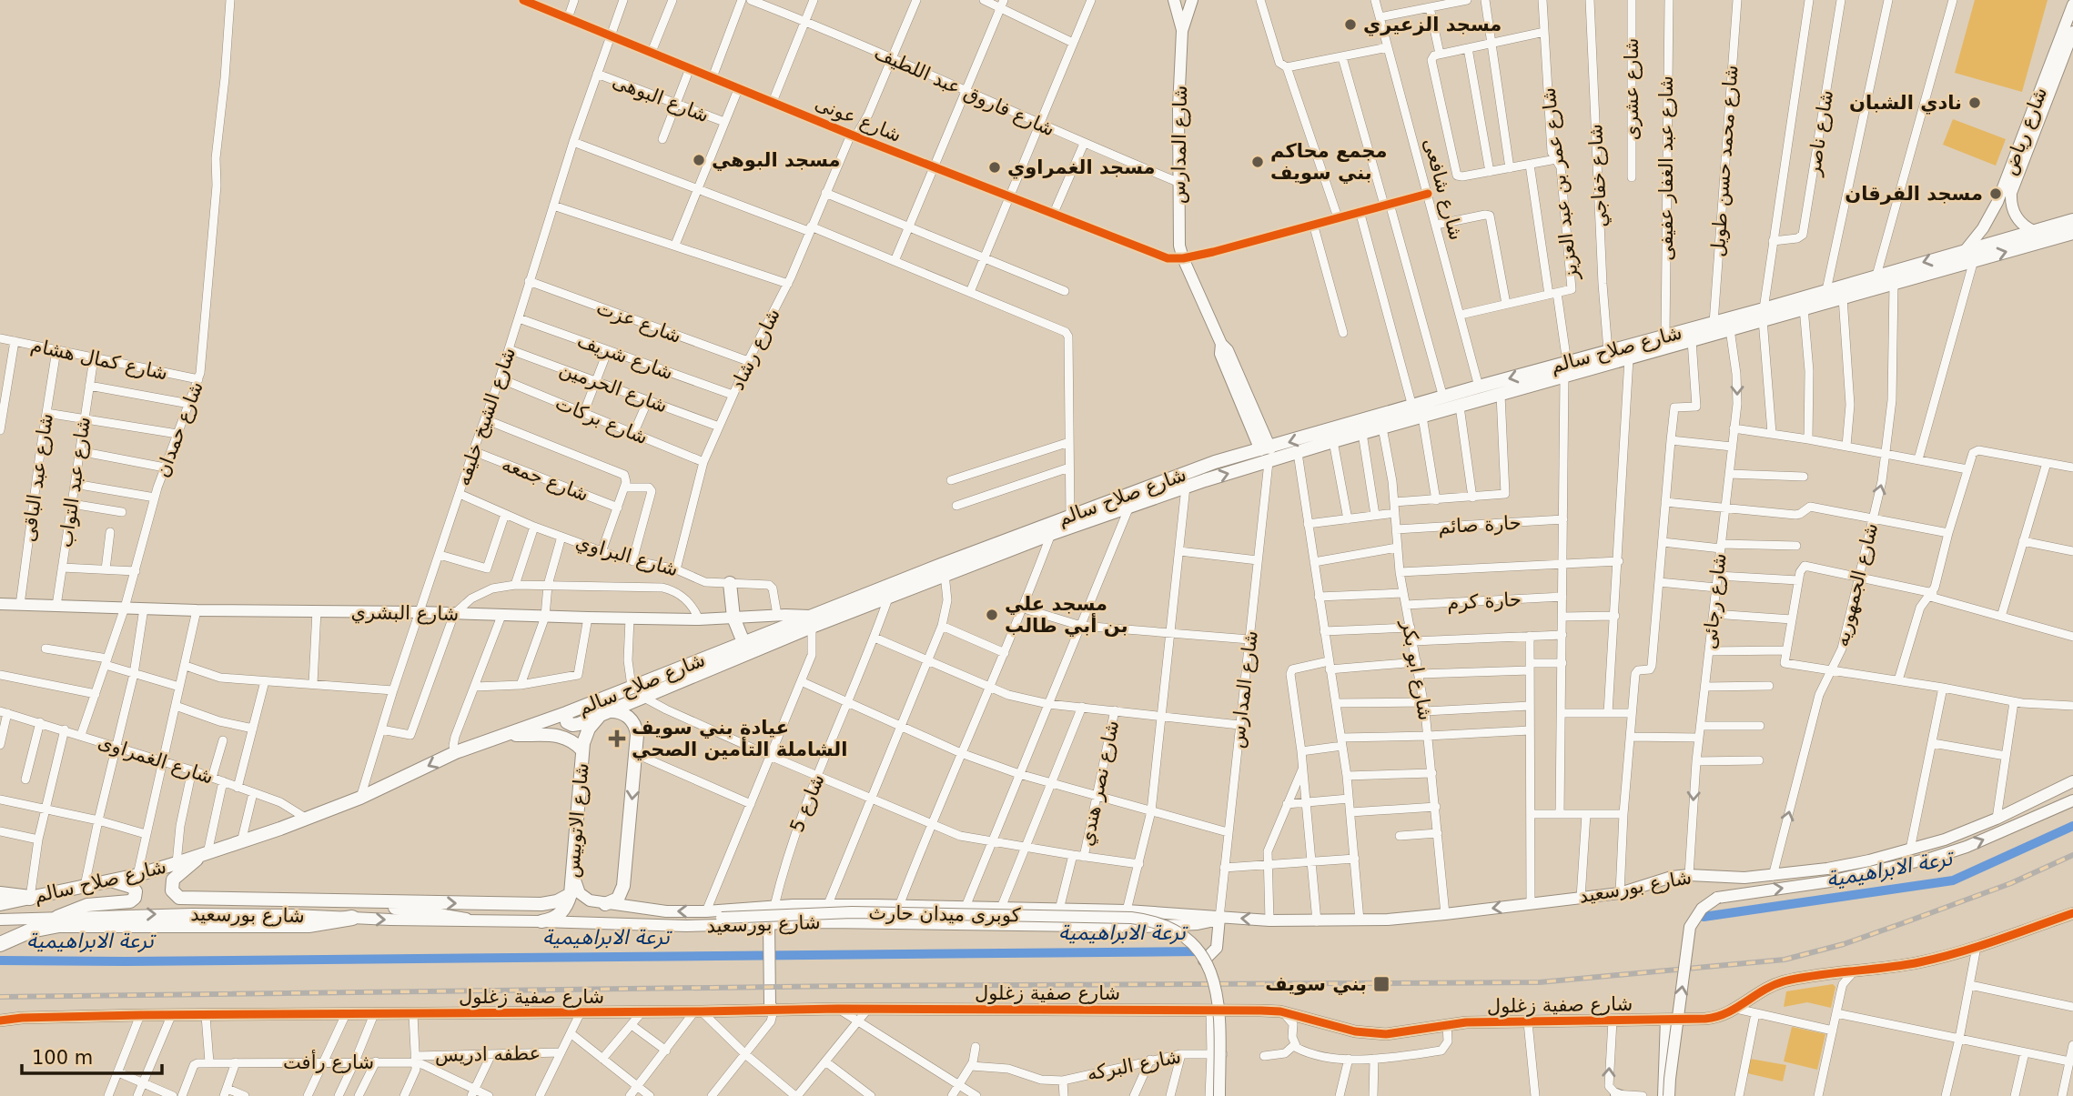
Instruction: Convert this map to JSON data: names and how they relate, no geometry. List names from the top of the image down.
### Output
{
  "streets": {
    "main road": [
      "شارع رياض",
      "شارع المدارس",
      "شارع صلاح سالم",
      "شارع البشري",
      "شارع الاتوبيس",
      "شارع بورسعيد",
      "كوبرى ميدان حارث",
      "شارع صفية زغلول"
    ],
    "street": [
      "شارع عشرى",
      "شارع فاروق عبد اللطيف",
      "شارع البوهى",
      "شارع عونى",
      "شارع ناصر",
      "شارع محمد حسن طويل",
      "شارع عبد الغفار عفيفى",
      "شارع خفاجي",
      "شارع عمر بن عبد العزيز",
      "شارع شافعى",
      "شارع عزت",
      "شارع رشاد",
      "شارع شريف",
      "شارع كمال هشام",
      "شارع الحرمين",
      "شارع الشيخ خليفه",
      "شارع بركات",
      "شارع حمدان",
      "شارع عبد الباقى",
      "شارع جمعه",
      "شارع عبد التواب",
      "حارة صائم",
      "شارع البراوي",
      "شارع الجمهوريه",
      "حارة كرم",
      "شارع رجائى",
      "شارع ابو بكر",
      "شارع الغمراوى",
      "شارع نصر هندي",
      "شارع 5",
      "عطفه ادريس",
      "شارع رأفت",
      "شارع البركه"
    ]
  },
  "crossings": [
    ["شارع فاروق عبد اللطيف", "شارع المدارس"],
    ["شارع فاروق عبد اللطيف", "شارع رشاد"],
    ["شارع البوهى", "شارع الشيخ خليفه"],
    ["شارع عونى", "شارع المدارس"],
    ["شارع عونى", "شارع رشاد"],
    ["شارع عونى", "شارع الشيخ خليفه"],
    ["شارع رياض", "شارع صلاح سالم"],
    ["شارع المدارس", "شارع صلاح سالم"],
    ["شارع المدارس", "شارع بورسعيد"],
    ["شارع محمد حسن طويل", "شارع صلاح سالم"],
    ["شارع عبد الغفار عفيفى", "شارع صلاح سالم"],
    ["شارع خفاجي", "شارع صلاح سالم"],
    ["شارع شافعى", "شارع صلاح سالم"],
    ["شارع عزت", "شارع رشاد"],
    ["شارع عزت", "شارع الشيخ خليفه"],
    ["شارع رشاد", "شارع شريف"],
    ["شارع رشاد", "شارع الحرمين"],
    ["شارع رشاد", "شارع بركات"],
    ["شارع رشاد", "شارع البراوي"],
    ["شارع صلاح سالم", "شارع الشيخ خليفه"],
    ["شارع صلاح سالم", "شارع الجمهوريه"],
    ["شارع صلاح سالم", "شارع رجائى"],
    ["شارع صلاح سالم", "شارع البشري"],
    ["شارع صلاح سالم", "شارع ابو بكر"],
    ["شارع صلاح سالم", "شارع الغمراوى"],
    ["شارع صلاح سالم", "شارع 5"],
    ["شارع صلاح سالم", "شارع الاتوبيس"],
    ["شارع شريف", "شارع الشيخ خليفه"],
    ["شارع كمال هشام", "شارع حمدان"],
    ["شارع كمال هشام", "شارع عبد الباقى"],
    ["شارع كمال هشام", "شارع عبد التواب"],
    ["شارع الحرمين", "شارع الشيخ خليفه"],
    ["شارع الشيخ خليفه", "شارع بركات"],
    ["شارع الشيخ خليفه", "شارع جمعه"],
    ["شارع الشيخ خليفه", "شارع البراوي"],
    ["شارع الشيخ خليفه", "شارع البشري"],
    ["شارع حمدان", "شارع البشري"],
    ["شارع حمدان", "شارع الغمراوى"],
    ["شارع عبد الباقى", "شارع البشري"],
    ["شارع عبد التواب", "شارع البشري"],
    ["حارة صائم", "شارع ابو بكر"],
    ["شارع البراوي", "شارع البشري"],
    ["شارع الجمهوريه", "شارع بورسعيد"],
    ["حارة كرم", "شارع ابو بكر"],
    ["شارع رجائى", "شارع بورسعيد"],
    ["شارع ابو بكر", "شارع بورسعيد"],
    ["شارع 5", "شارع بورسعيد"],
    ["شارع الاتوبيس", "شارع بورسعيد"],
    ["شارع بورسعيد", "كوبرى ميدان حارث"],
    ["عطفه ادريس", "شارع رأفت"]
  ],
  "one_way": ["شارع الجمهوريه"],
  "water": ["ترعة الابراهيمية"],
  "places": {
    "other": [
      "مسجد الزعيري",
      "نادي الشبان",
      "مسجد البوهي",
      "مجمع محاكم بني سويف",
      "مسجد الغمراوي",
      "مسجد الفرقان",
      "مسجد علي بن أبي طالب"
    ],
    "health": ["عيادة بني سويف الشاملة التأمين الصحي"],
    "transit": ["بني سويف"]
  },
  "scale_bar": "100 m"
}
